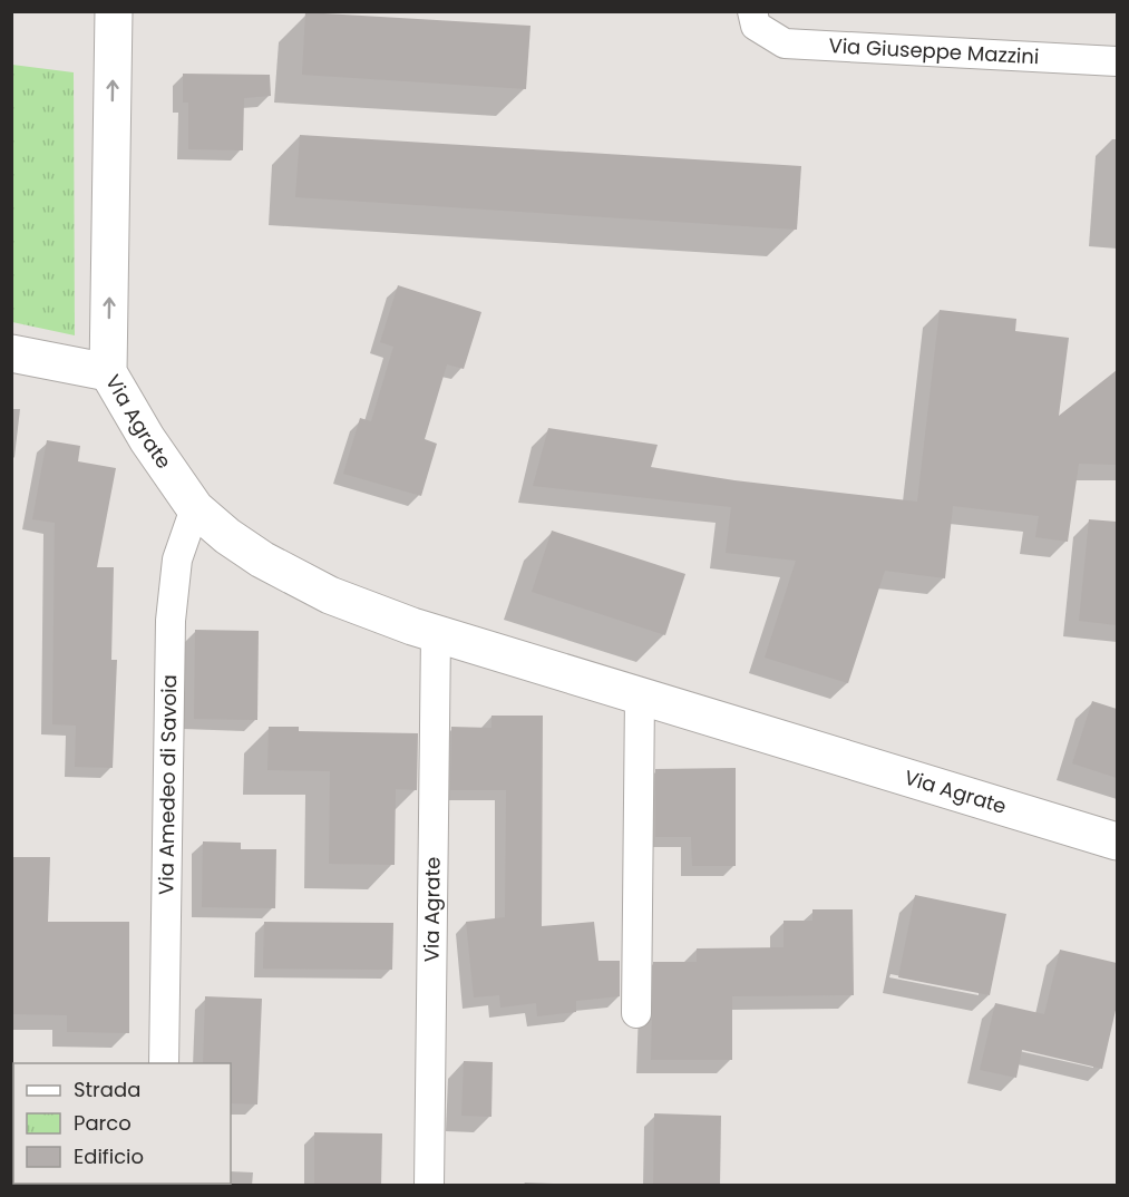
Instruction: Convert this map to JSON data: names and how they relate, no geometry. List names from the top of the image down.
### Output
{
  "streets": {
    "street": ["Via Giuseppe Mazzini", "Via Agrate", "Via Amedeo di Savoia"]
  },
  "crossings": [
    ["Via Agrate", "Via Amedeo di Savoia"]
  ],
  "legend": ["Strada", "Parco", "Edificio"]
}
